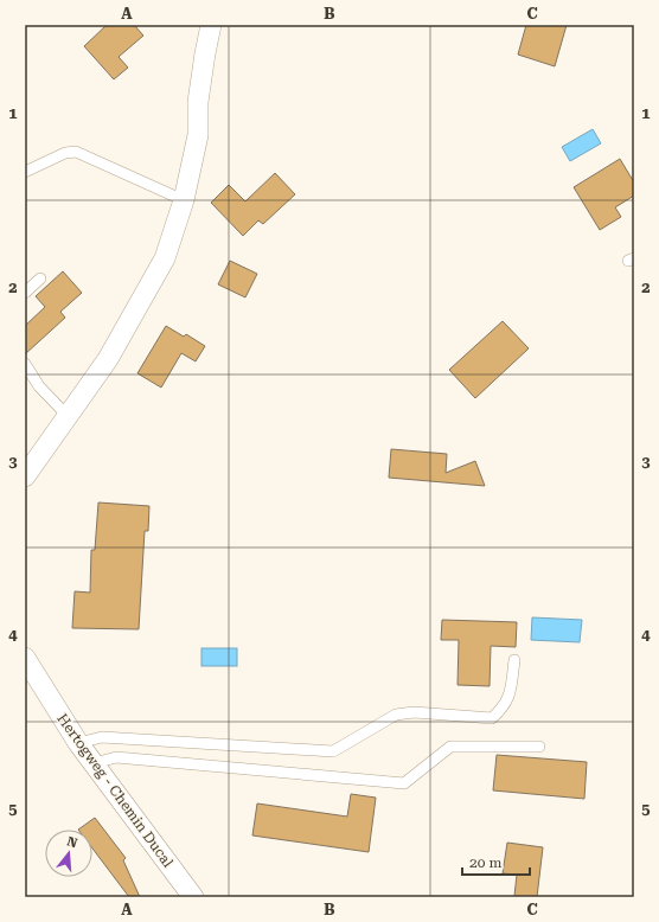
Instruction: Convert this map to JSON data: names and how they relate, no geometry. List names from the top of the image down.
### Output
{
  "streets": {
    "street": ["Hertogweg - Chemin Ducal"]
  },
  "scale_bar": "20 m",
  "north": "top",
  "grid": {
    "columns": ["A", "B", "C"],
    "rows": [
      "1",
      "2",
      "3",
      "4",
      "5"
    ]
  }
}
